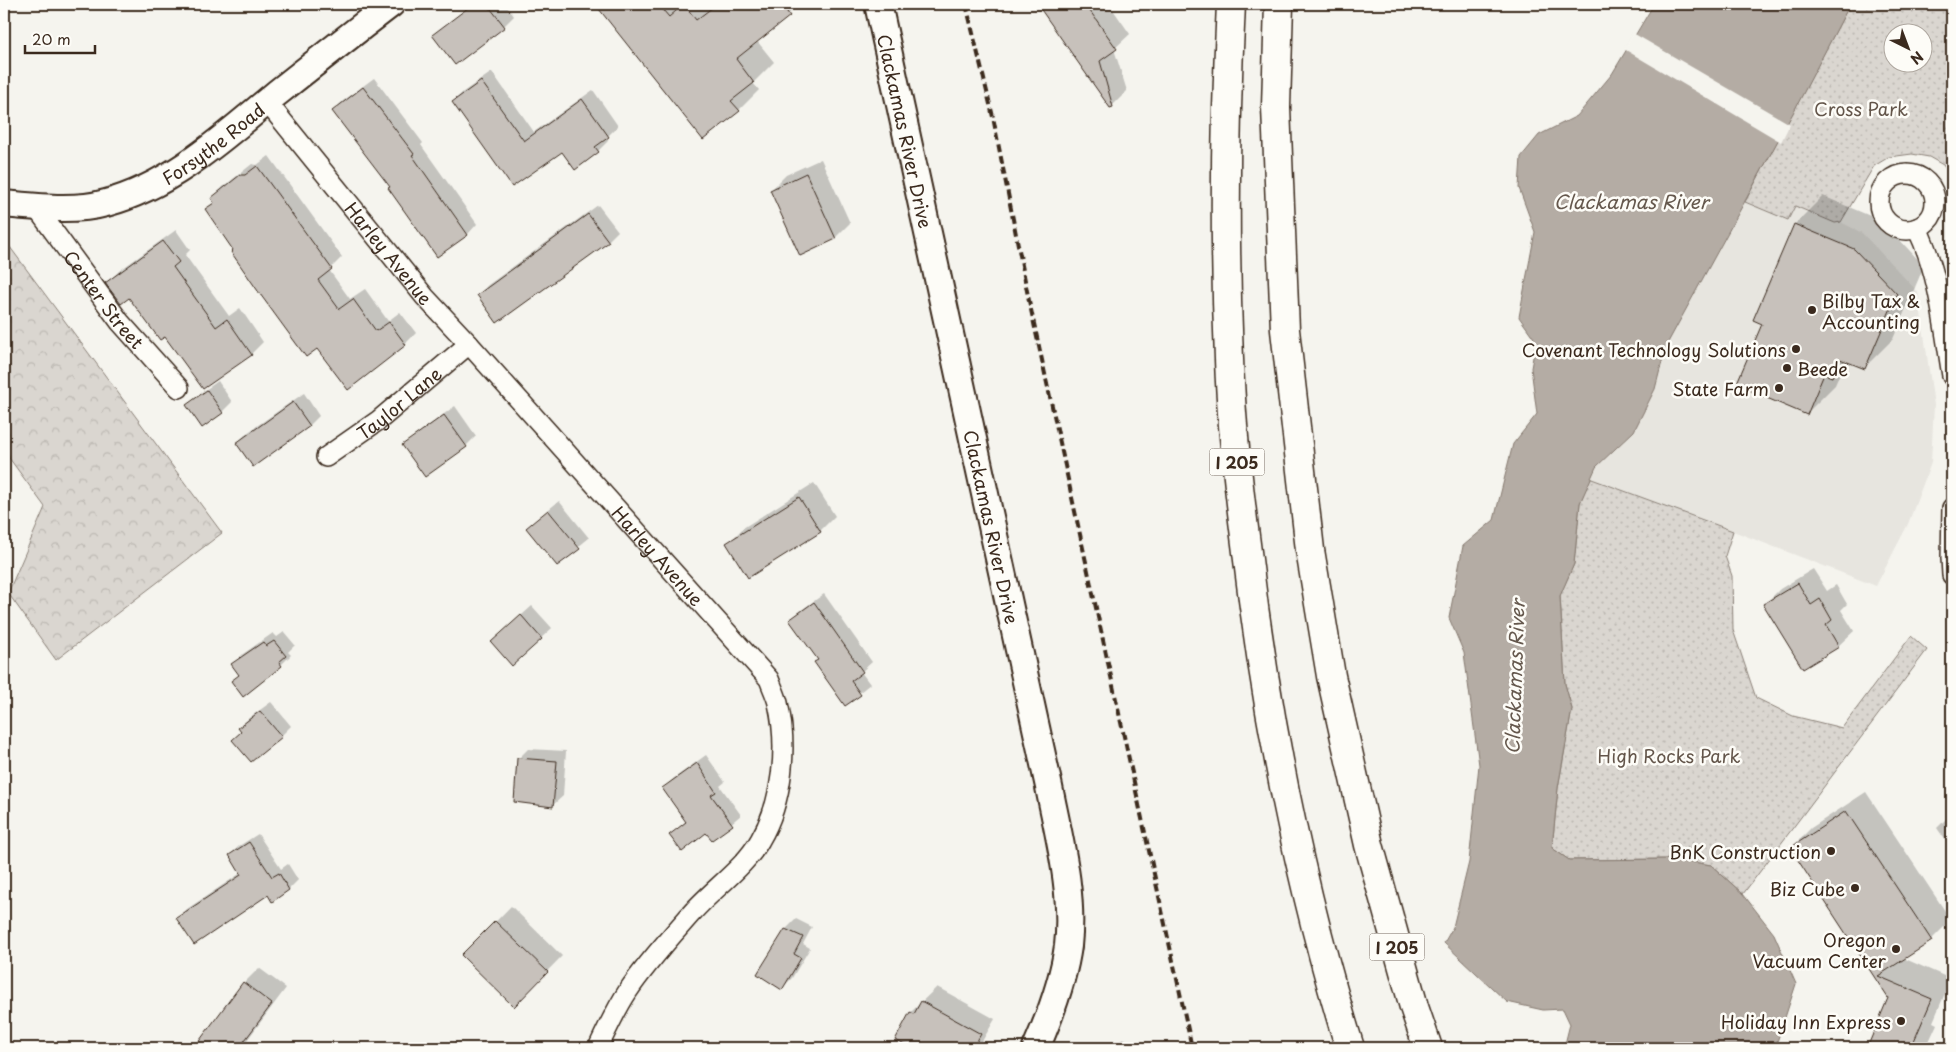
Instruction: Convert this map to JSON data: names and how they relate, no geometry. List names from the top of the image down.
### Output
{
  "streets": {
    "highway": ["I 205"],
    "main road": ["Clackamas River Drive", "Forsythe Road"],
    "street": ["Harley Avenue", "Center Street", "Taylor Lane"]
  },
  "crossings": [
    ["Forsythe Road", "Harley Avenue"],
    ["Forsythe Road", "Center Street"],
    ["Harley Avenue", "Taylor Lane"]
  ],
  "water": ["Clackamas River"],
  "parks": ["Cross Park", "High Rocks Park"],
  "places": [
    "Bilby Tax & Accounting",
    "Covenant Technology Solutions",
    "Beede",
    "State Farm",
    "BnK Construction",
    "Biz Cube",
    "Oregon Vacuum Center",
    "Holiday Inn Express"
  ],
  "scale_bar": "20 m",
  "north": "bottom right"
}
